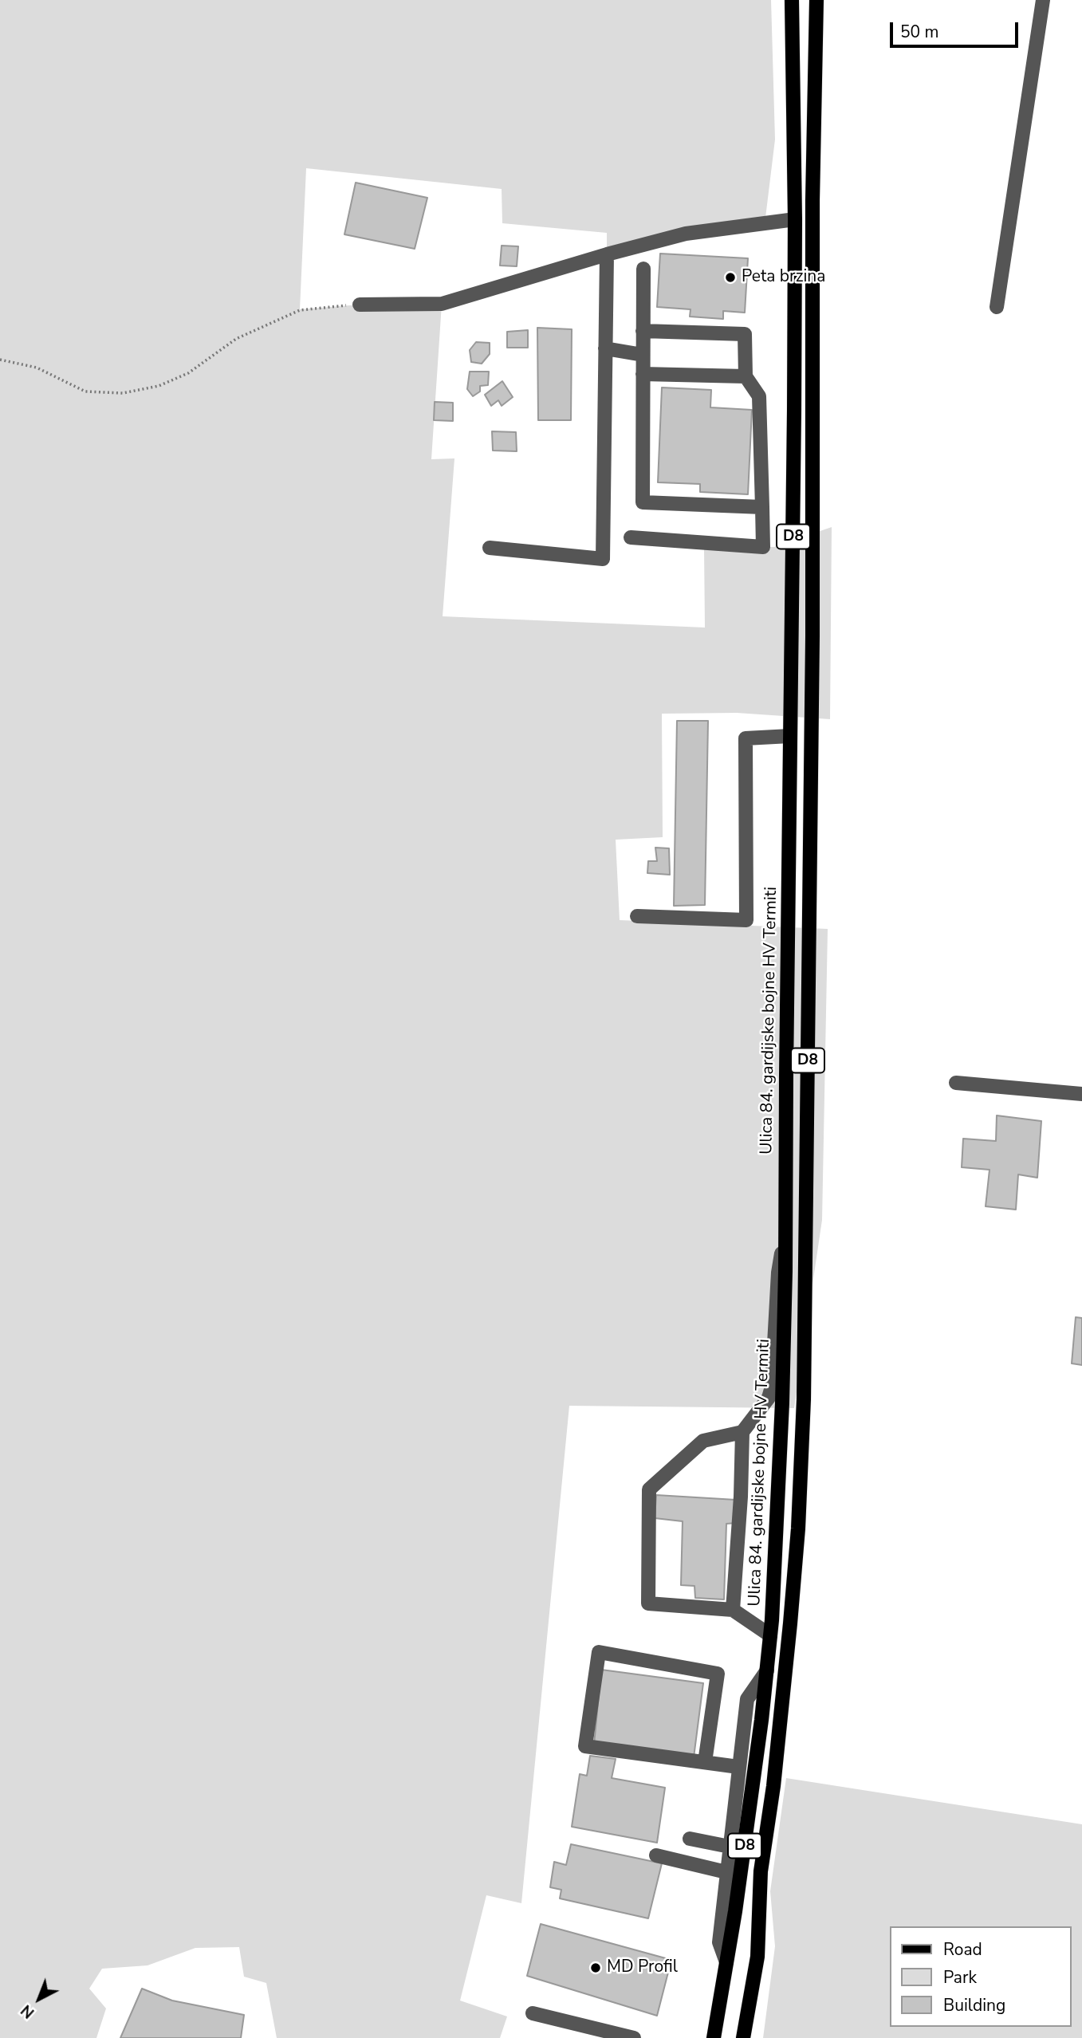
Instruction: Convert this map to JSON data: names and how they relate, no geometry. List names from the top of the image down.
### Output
{
  "streets": {
    "main road": ["D8", "Ulica 84. gardijske bojne HV Termiti"]
  },
  "places": ["Peta brzina", "MD Profil"],
  "legend": ["Road", "Park", "Building"],
  "scale_bar": "50 m",
  "north": "bottom left"
}
